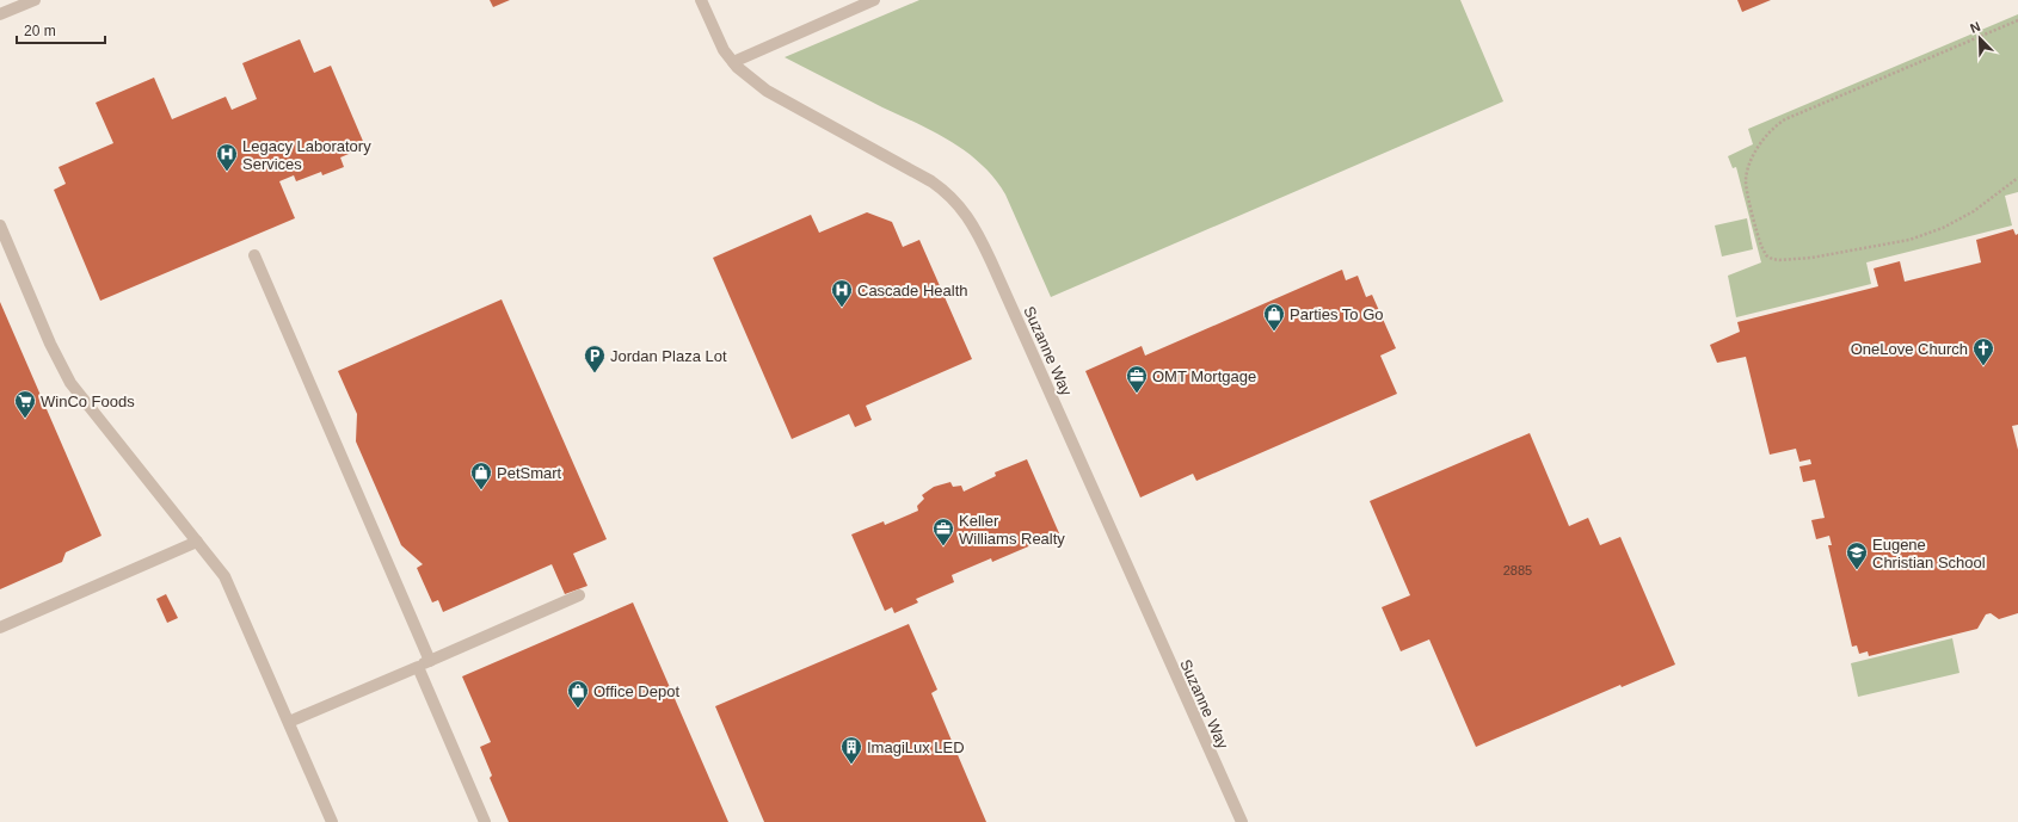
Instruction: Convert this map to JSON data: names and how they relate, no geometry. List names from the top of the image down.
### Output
{
  "streets": {
    "street": ["Suzanne Way"]
  },
  "places": {
    "hospital": ["Legacy Laboratory Services", "Cascade Health"],
    "shop": ["Parties To Go", "PetSmart", "Office Depot"],
    "church": ["OneLove Church"],
    "parking": ["Jordan Plaza Lot"],
    "office": ["OMT Mortgage", "Keller Williams Realty"],
    "supermarket": ["WinCo Foods"],
    "school or university": ["Eugene Christian School"],
    "building": ["ImagiLux LED"]
  },
  "house_numbers": ["2885"],
  "scale_bar": "20 m",
  "north": "top left"
}
